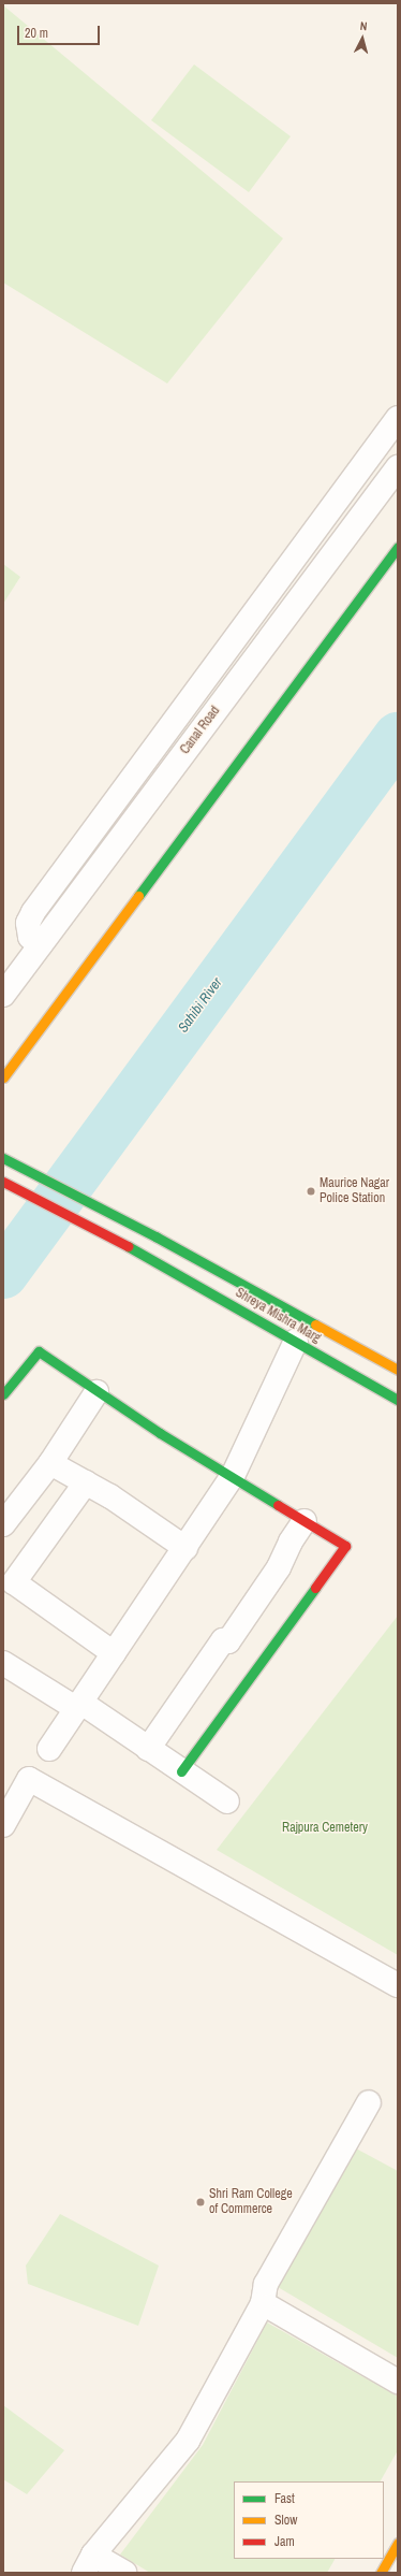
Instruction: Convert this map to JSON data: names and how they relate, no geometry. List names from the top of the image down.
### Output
{
  "streets": {
    "street": ["Canal Road", "Shreya Mishra Marg"]
  },
  "water": ["Sahibi River"],
  "parks": ["Rajpura Cemetery"],
  "places": ["Maurice Nagar Police Station", "Shri Ram College of Commerce"],
  "legend": ["Fast", "Slow", "Jam"],
  "scale_bar": "20 m",
  "north": "top"
}
